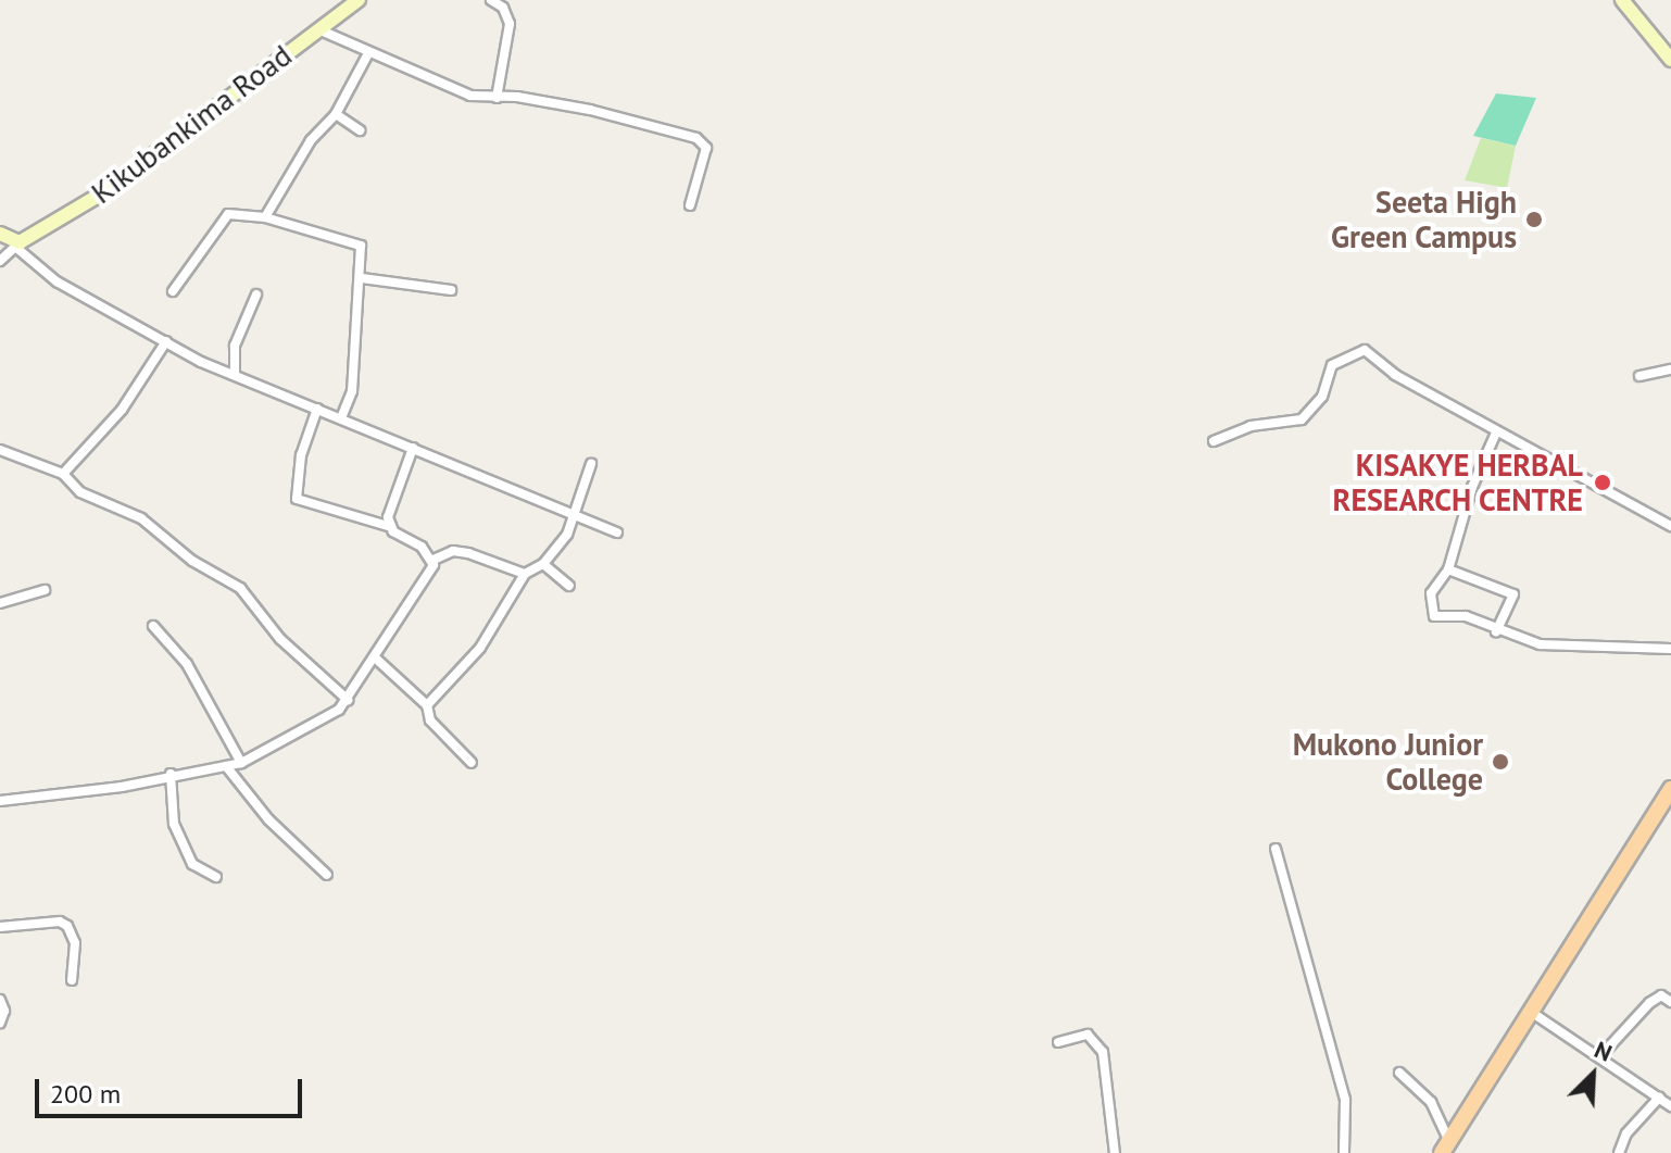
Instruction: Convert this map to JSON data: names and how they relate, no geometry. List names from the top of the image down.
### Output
{
  "streets": {
    "street": ["Kikubankima Road"]
  },
  "places": ["Seeta High Green Campus", "KISAKYE HERBAL RESEARCH CENTRE", "Mukono Junior College"],
  "scale_bar": "200 m",
  "north": "top right"
}
